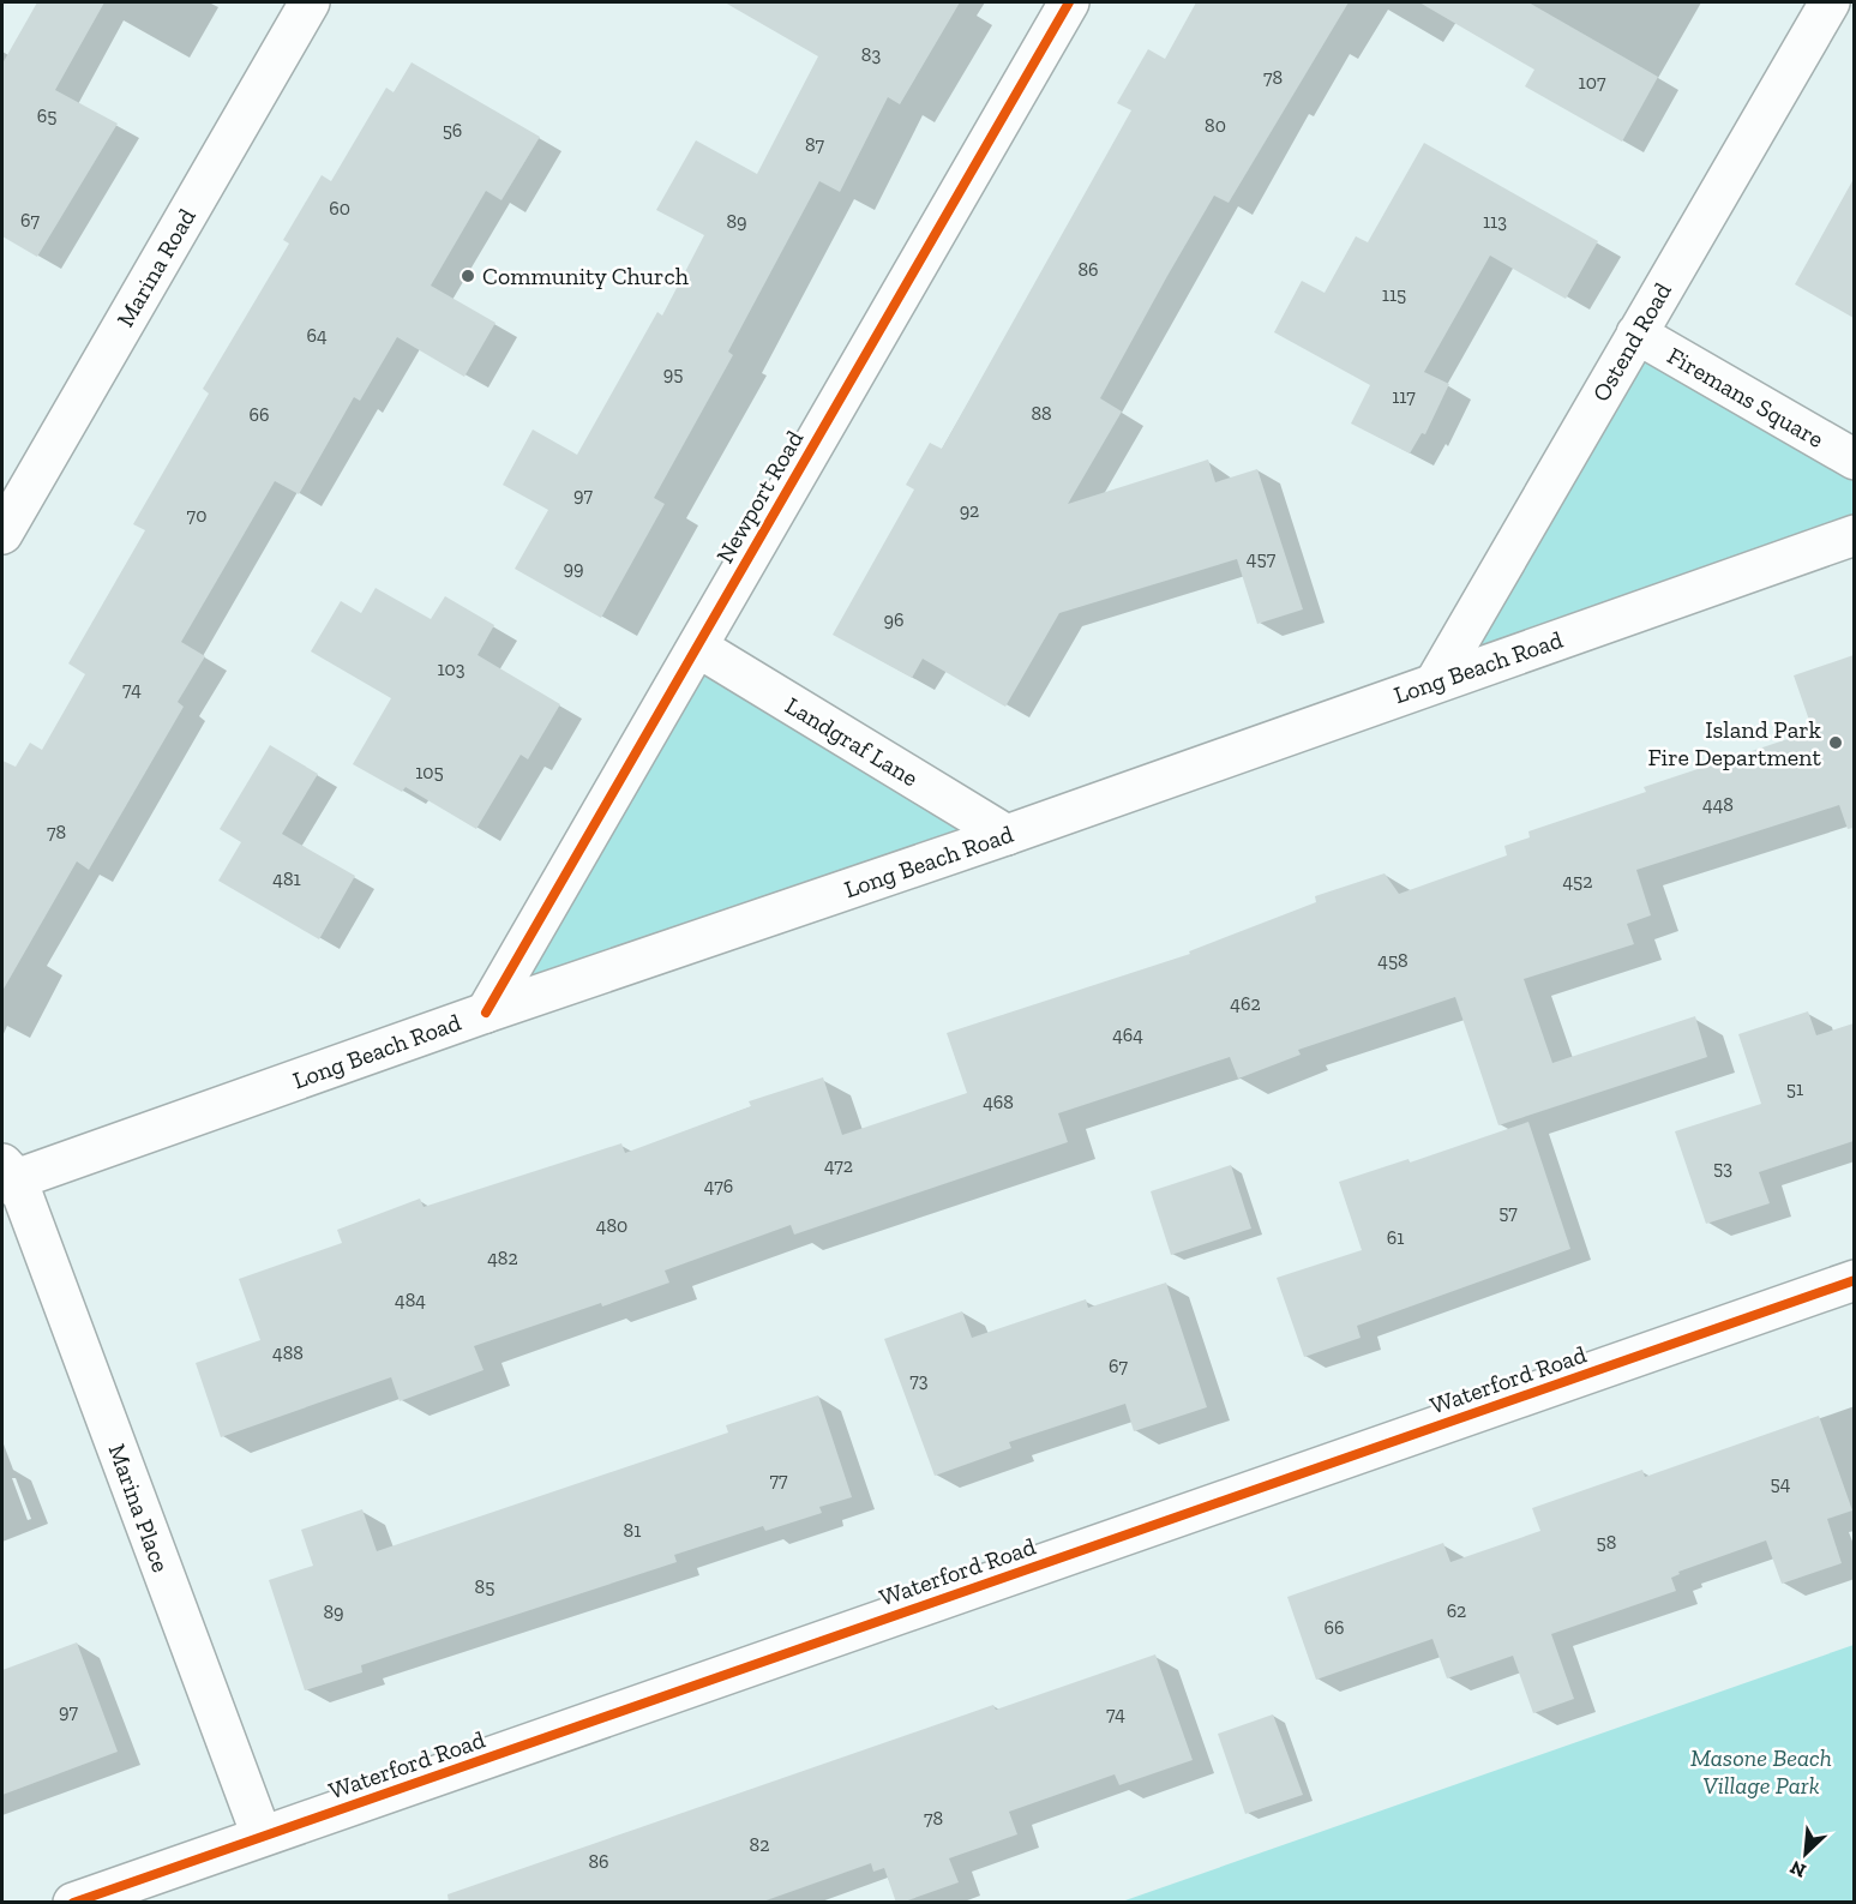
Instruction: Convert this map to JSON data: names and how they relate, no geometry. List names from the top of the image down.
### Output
{
  "streets": {
    "street": [
      "Marina Road",
      "Ostend Road",
      "Firemans Square",
      "Newport Road",
      "Long Beach Road",
      "Landgraf Lane",
      "Waterford Road",
      "Marina Place"
    ]
  },
  "crossings": [
    ["Ostend Road", "Firemans Square"],
    ["Ostend Road", "Long Beach Road"],
    ["Newport Road", "Long Beach Road"],
    ["Newport Road", "Landgraf Lane"],
    ["Long Beach Road", "Landgraf Lane"],
    ["Long Beach Road", "Marina Place"],
    ["Waterford Road", "Marina Place"]
  ],
  "parks": ["Masone Beach Village Park"],
  "places": ["Community Church", "Island Park Fire Department"],
  "house_numbers": [
    "83",
    "78",
    "107",
    "65",
    "80",
    "56",
    "87",
    "60",
    "67",
    "89",
    "113",
    "86",
    "115",
    "64",
    "95",
    "117",
    "88",
    "66",
    "97",
    "92",
    "70",
    "457",
    "99",
    "96",
    "103",
    "74",
    "105",
    "448",
    "78",
    "481",
    "452",
    "458",
    "462",
    "464",
    "51",
    "468",
    "472",
    "53",
    "476",
    "57",
    "480",
    "61",
    "482",
    "484",
    "488",
    "67",
    "73",
    "77",
    "54",
    "81",
    "58",
    "85",
    "62",
    "89",
    "66",
    "97",
    "74",
    "78",
    "82",
    "86"
  ],
  "north": "bottom left"
}
